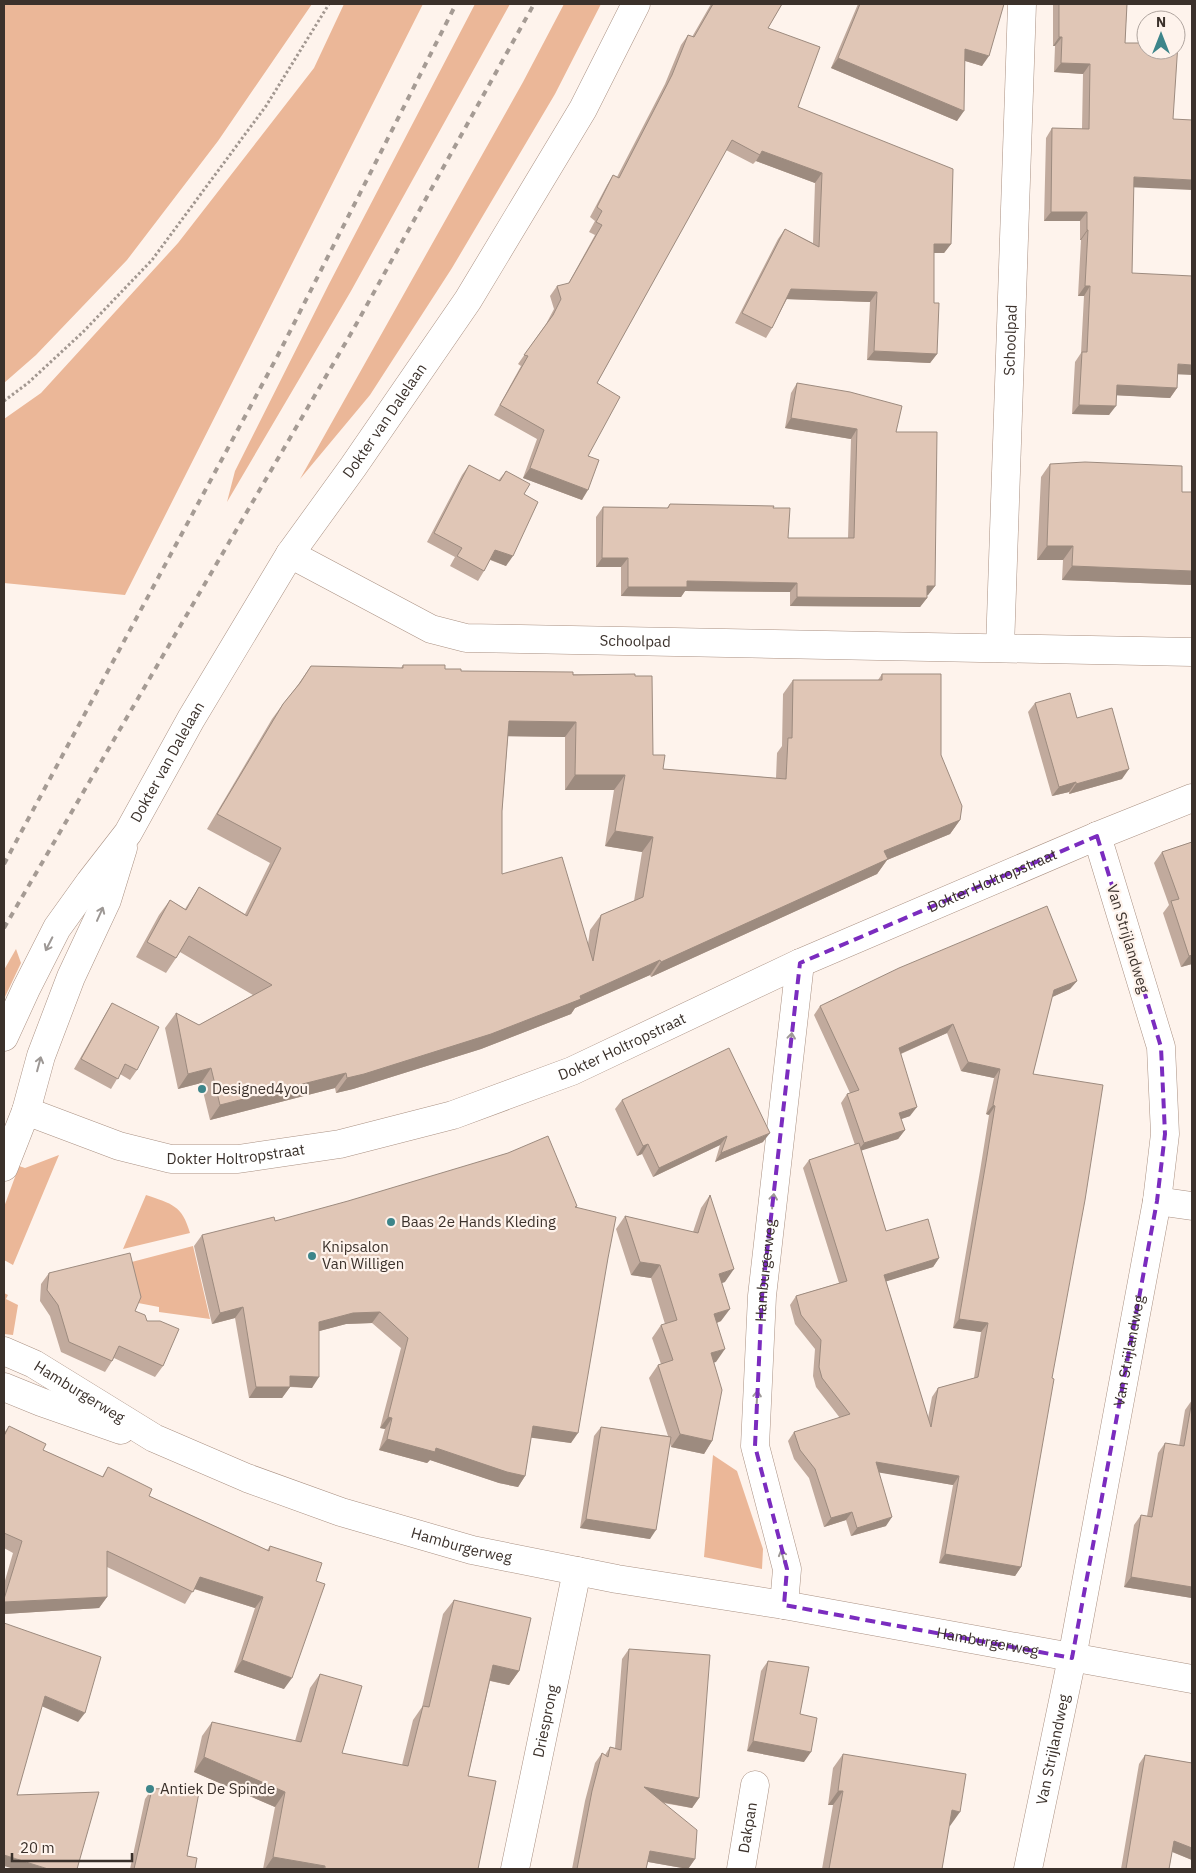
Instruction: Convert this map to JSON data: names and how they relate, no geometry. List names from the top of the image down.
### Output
{
  "streets": {
    "street": [
      "Schoolpad",
      "Dokter van Dalelaan",
      "Dokter Holtropstraat",
      "Van Strijlandweg",
      "Hamburgerweg",
      "Driesprong",
      "Dakpan"
    ]
  },
  "crossings": [
    ["Schoolpad", "Dokter van Dalelaan"],
    ["Dokter van Dalelaan", "Dokter Holtropstraat"],
    ["Dokter Holtropstraat", "Van Strijlandweg"],
    ["Dokter Holtropstraat", "Hamburgerweg"],
    ["Van Strijlandweg", "Hamburgerweg"],
    ["Hamburgerweg", "Driesprong"]
  ],
  "places": [
    "Designed4you",
    "Baas 2e Hands Kleding",
    "Knipsalon Van Willigen",
    "Antiek De Spinde"
  ],
  "scale_bar": "20 m",
  "north": "top"
}
